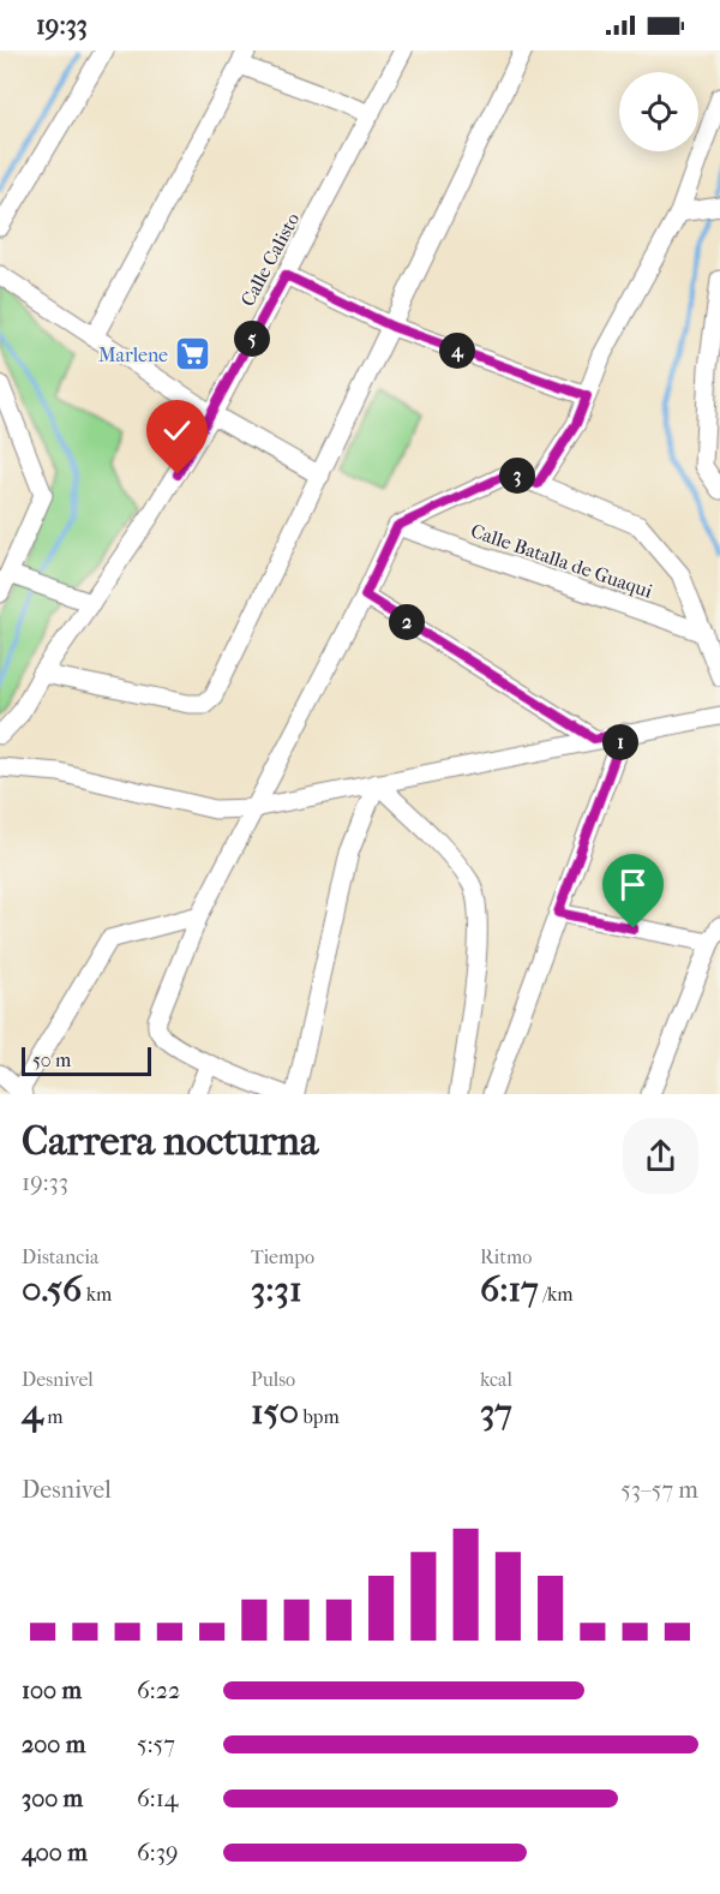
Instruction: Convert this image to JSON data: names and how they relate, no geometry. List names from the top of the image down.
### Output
{
  "streets": {
    "street": ["Calle Calisto", "Calle Batalla de Guaqui"]
  },
  "places": {
    "supermarket": ["Marlene"]
  },
  "scale_bar": "50 m",
  "page": {
    "status": "19:33",
    "pins": [
      "5",
      "4",
      "3",
      "2",
      "1"
    ],
    "scale": "50 m",
    "heading": ["Carrera nocturna", "19:33"],
    "stats": [
      ["Distancia", "0.56 km"],
      ["Tiempo", "3:31"],
      ["Ritmo", "6:17 /km"],
      ["Desnivel", "4 m"],
      ["Pulso", "150 bpm"],
      ["kcal", "37"]
    ],
    "chart": ["Desnivel", "53–57 m"],
    "list": [
      {
        "name": "100 m",
        "note": "6:22"
      },
      {
        "name": "200 m",
        "note": "5:57"
      },
      {
        "name": "300 m",
        "note": "6:14"
      },
      {
        "name": "400 m",
        "note": "6:39"
      }
    ]
  }
}
